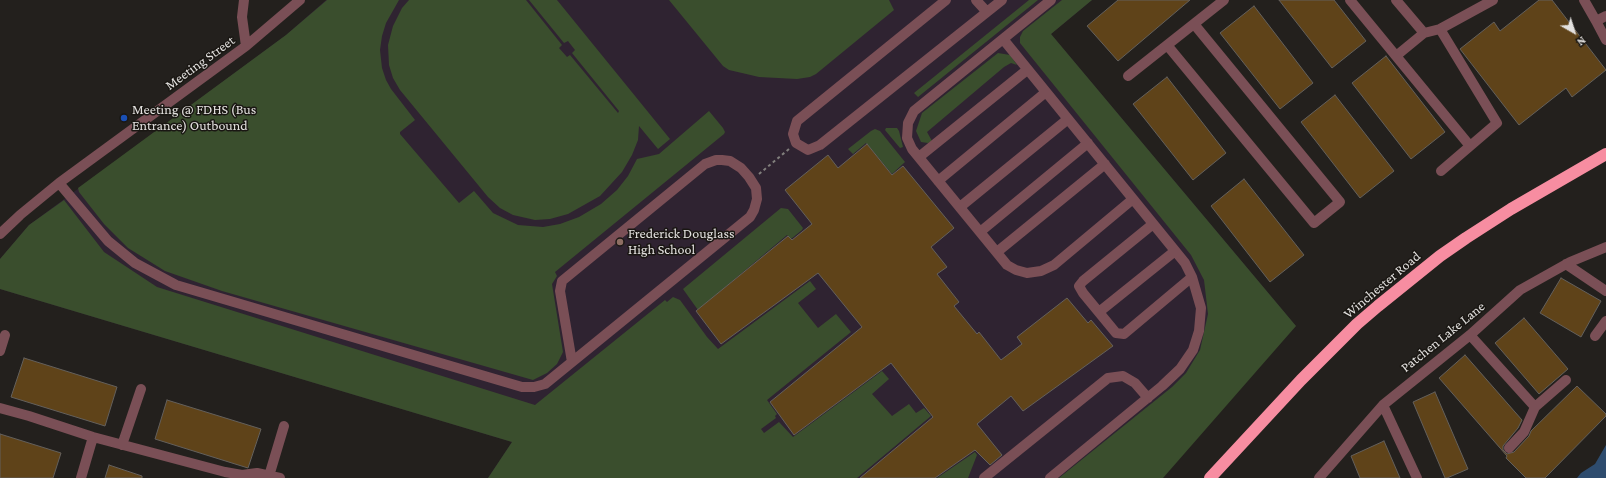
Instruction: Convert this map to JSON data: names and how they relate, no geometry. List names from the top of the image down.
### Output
{
  "streets": {
    "highway": ["Winchester Road"],
    "street": ["Meeting Street", "Patchen Lake Lane"]
  },
  "places": ["Meeting @ FDHS (Bus Entrance) Outbound", "Frederick Douglass High School"],
  "north": "bottom right"
}
